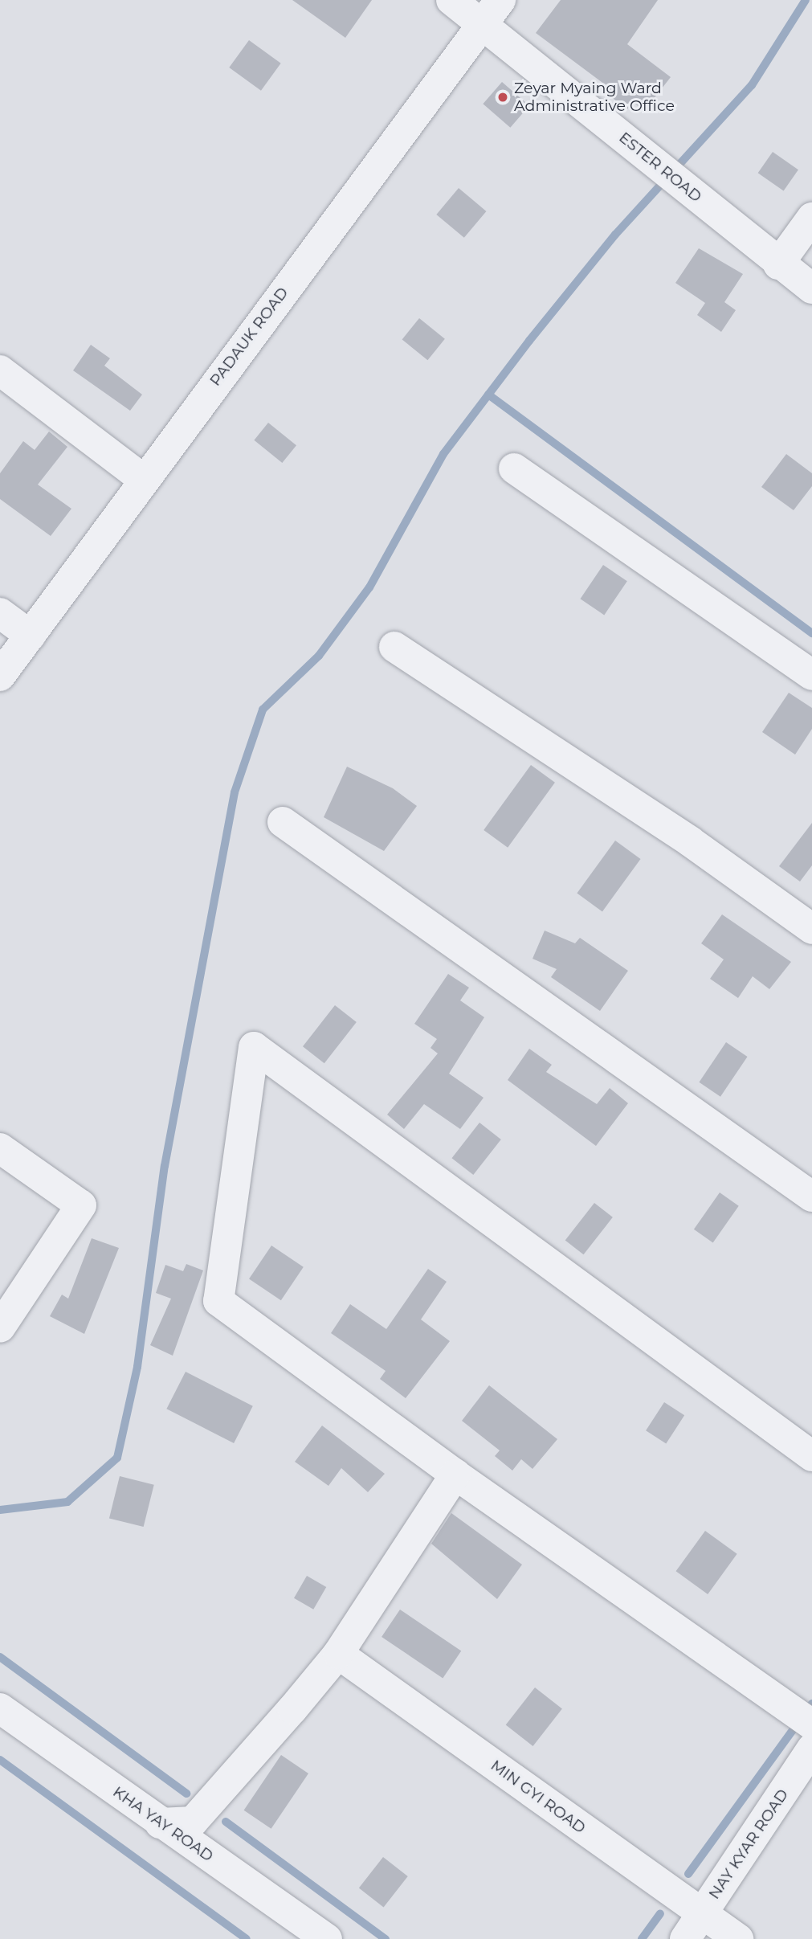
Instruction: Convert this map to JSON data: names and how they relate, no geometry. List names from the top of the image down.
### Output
{
  "streets": {
    "street": [
      "ESTER ROAD",
      "PADAUK ROAD",
      "MIN GYI ROAD",
      "KHA YAY ROAD",
      "NAY KYAR ROAD"
    ]
  },
  "crossings": [
    ["ESTER ROAD", "PADAUK ROAD"],
    ["MIN GYI ROAD", "NAY KYAR ROAD"]
  ],
  "places": ["Zeyar Myaing Ward Administrative Office"]
}
